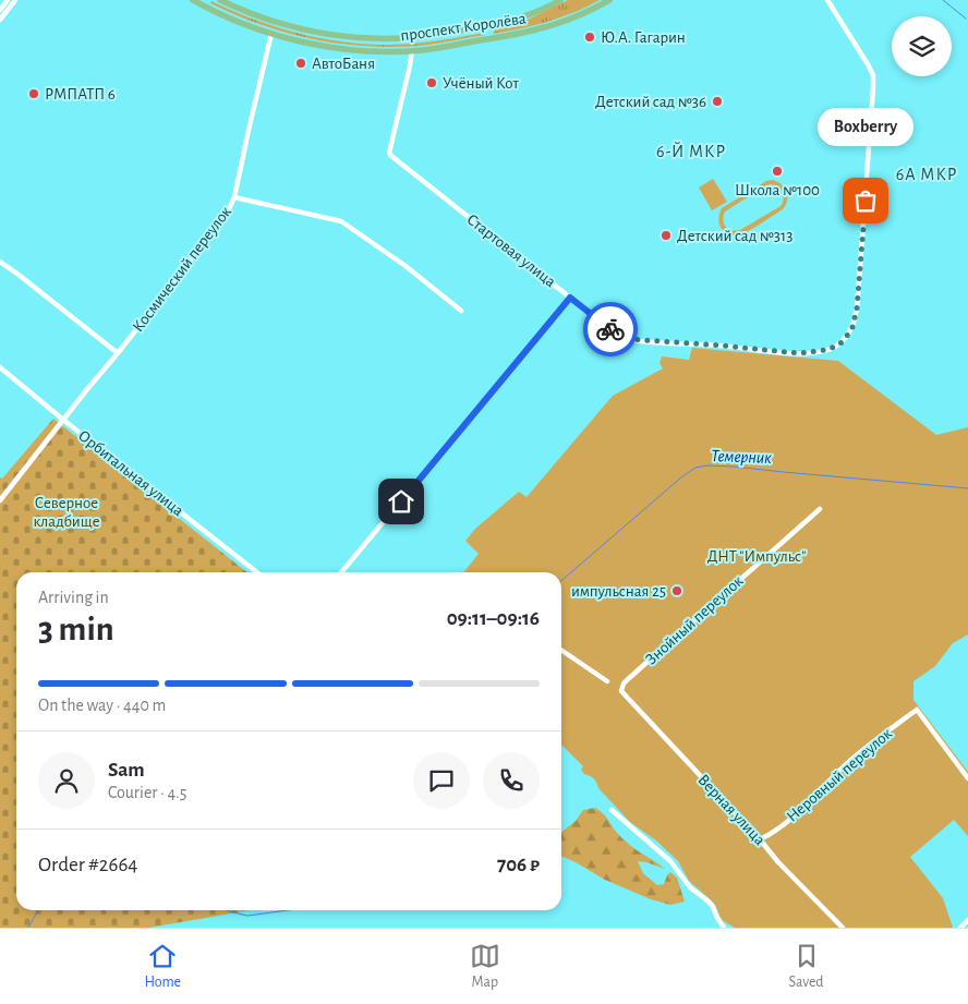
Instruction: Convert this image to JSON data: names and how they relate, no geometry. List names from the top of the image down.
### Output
{
  "streets": {
    "main road": ["проспект Королёва"],
    "street": [
      "Стартовая улица",
      "Космический переулок",
      "Орбитальная улица",
      "Знойный переулок",
      "Неровный переулок",
      "Верная улица"
    ]
  },
  "crossings": [
    ["проспект Королёва", "Стартовая улица"],
    ["проспект Королёва", "Космический переулок"],
    ["Космический переулок", "Орбитальная улица"],
    ["Знойный переулок", "Верная улица"],
    ["Неровный переулок", "Верная улица"]
  ],
  "districts": ["6-Й МКР", "6А МКР"],
  "water": ["Темерник"],
  "parks": ["Северное кладбище", "ДНТ \"Импульс\""],
  "places": [
    "Ю.А. Гагарин",
    "АвтоБаня",
    "Учёный Кот",
    "РМПАТП 6",
    "Детский сад №36",
    "Школа №100",
    "Boxberry",
    "Детский сад №313",
    "импульсная 25"
  ],
  "page": {
    "bubble": "Boxberry",
    "heading": ["3 min", "Arriving in", "09:11–09:16"],
    "panel": [
      "Sam",
      "Courier · 4.5",
      "Order #2664",
      "706 ₽"
    ],
    "bar": "On the way · 440 m",
    "tabs": ["Home", "Map", "Saved"]
  }
}
